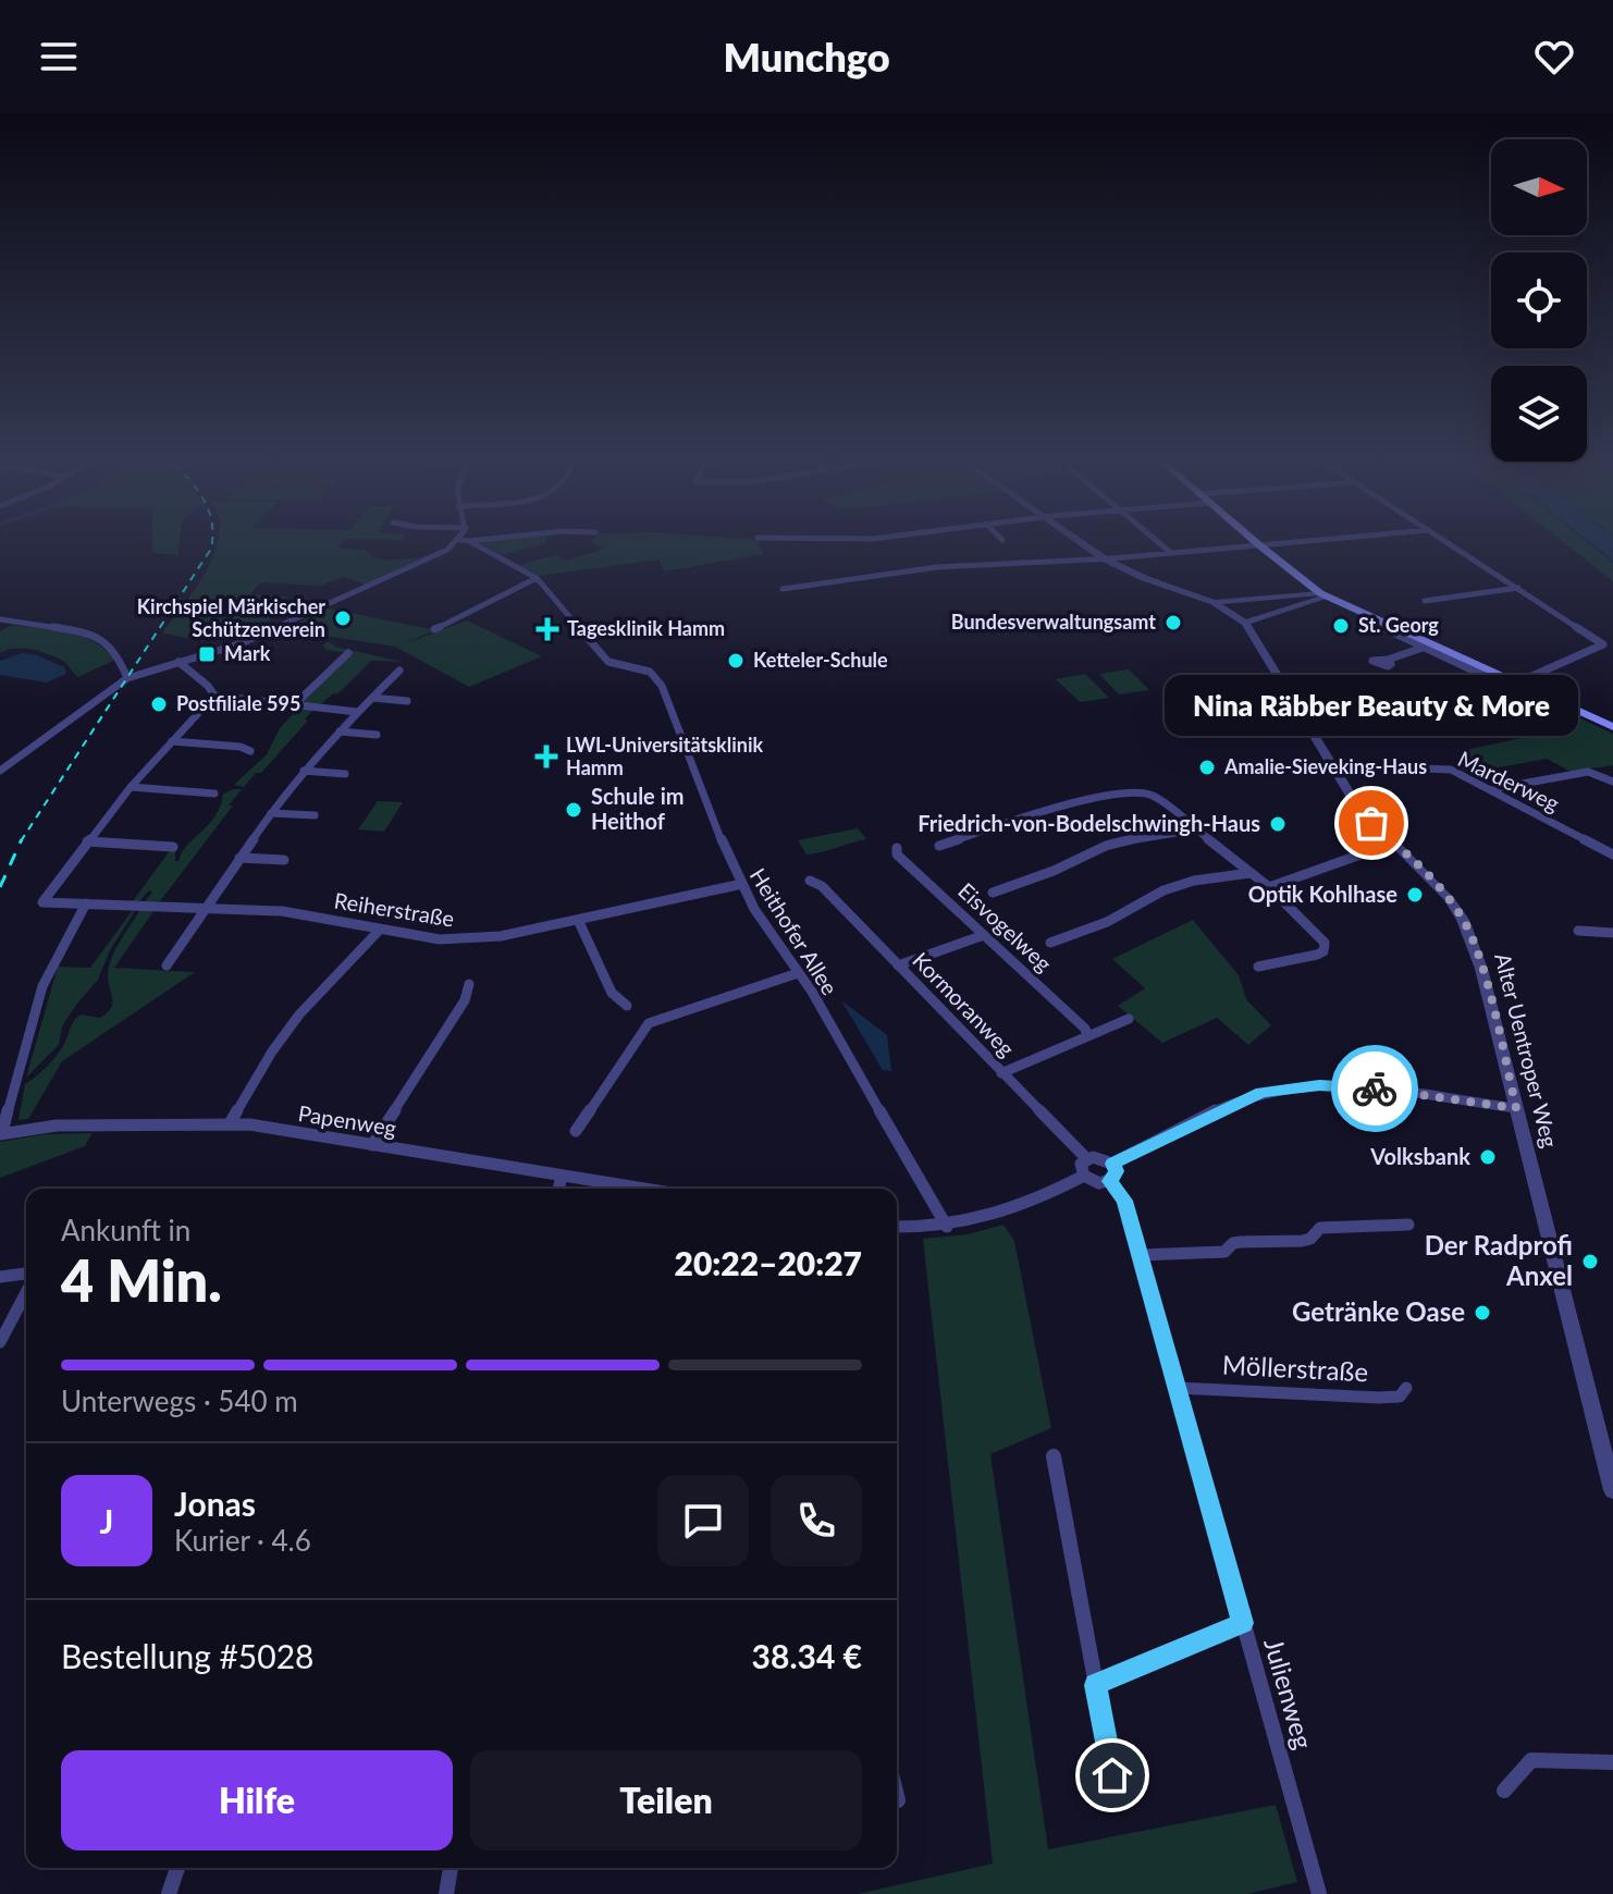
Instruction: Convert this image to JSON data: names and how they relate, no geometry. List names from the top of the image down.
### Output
{
  "streets": {
    "street": [
      "Marderweg",
      "Reiherstraße",
      "Eisvogelweg",
      "Heithofer Allee",
      "Kormoranweg",
      "Alter Uentroper Weg",
      "Papenweg",
      "Möllerstraße",
      "Julienweg"
    ]
  },
  "crossings": [
    ["Marderweg", "Alter Uentroper Weg"],
    ["Reiherstraße", "Heithofer Allee"],
    ["Kormoranweg", "Julienweg"],
    ["Möllerstraße", "Julienweg"]
  ],
  "places": {
    "other": [
      "Kirchspiel Märkischer Schützenverein",
      "Bundesverwaltungsamt",
      "St. Georg",
      "Ketteler-Schule",
      "Postfiliale 595",
      "Amalie-Sieveking-Haus",
      "Schule im Heithof",
      "Nina Räbber Beauty & More",
      "Friedrich-von-Bodelschwingh-Haus",
      "Optik Kohlhase",
      "Volksbank",
      "Der Radprofi Anxel",
      "Getränke Oase"
    ],
    "health": ["Tagesklinik Hamm", "LWL-Universitätsklinik Hamm"],
    "transit": ["Mark"]
  },
  "north": "right",
  "page": {
    "header": "Munchgo",
    "bubble": "Nina Räbber Beauty & More",
    "heading": ["4 Min.", "Ankunft in", "20:22–20:27"],
    "panel": [
      "Jonas",
      "Kurier · 4.6",
      "Bestellung #5028",
      "38.34 €"
    ],
    "bar": "Unterwegs · 540 m",
    "round": "J",
    "buttons": ["Hilfe", "Teilen"]
  }
}
